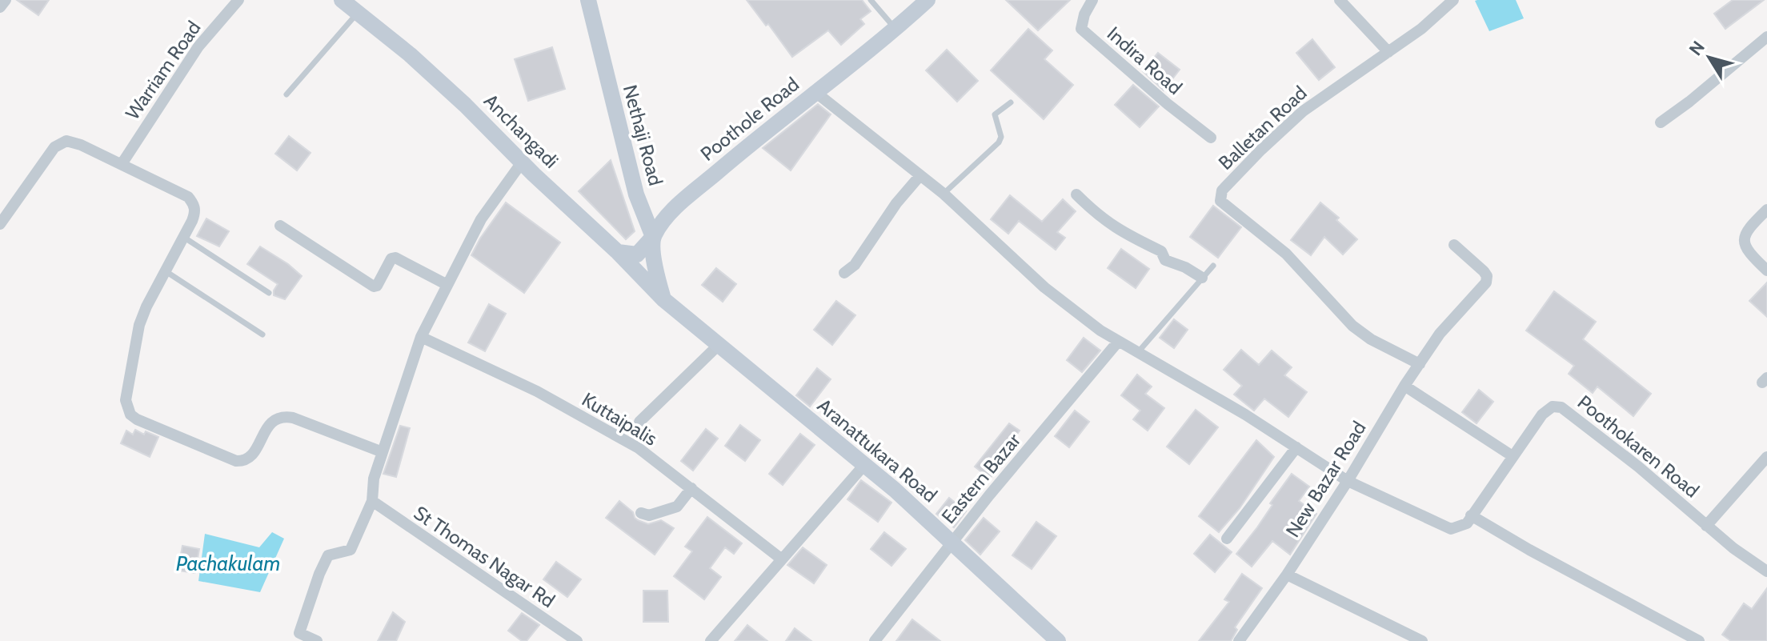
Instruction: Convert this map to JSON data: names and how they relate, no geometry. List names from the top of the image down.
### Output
{
  "streets": {
    "main road": [
      "Poothole Road",
      "Anchangadi",
      "Nethaji Road",
      "Aranattukara Road"
    ],
    "street": [
      "Indira Road",
      "Warriam Road",
      "Balletan Road",
      "Kuttaipalis",
      "Poothokaren Road",
      "Eastern Bazar",
      "New Bazar Road",
      "St Thomas Nagar Rd"
    ]
  },
  "crossings": [
    ["Poothole Road", "Nethaji Road"],
    ["Balletan Road", "New Bazar Road"],
    ["Anchangadi", "Aranattukara Road"],
    ["Poothokaren Road", "New Bazar Road"],
    ["Aranattukara Road", "Eastern Bazar"]
  ],
  "water": ["Pachakulam"],
  "north": "top left"
}
